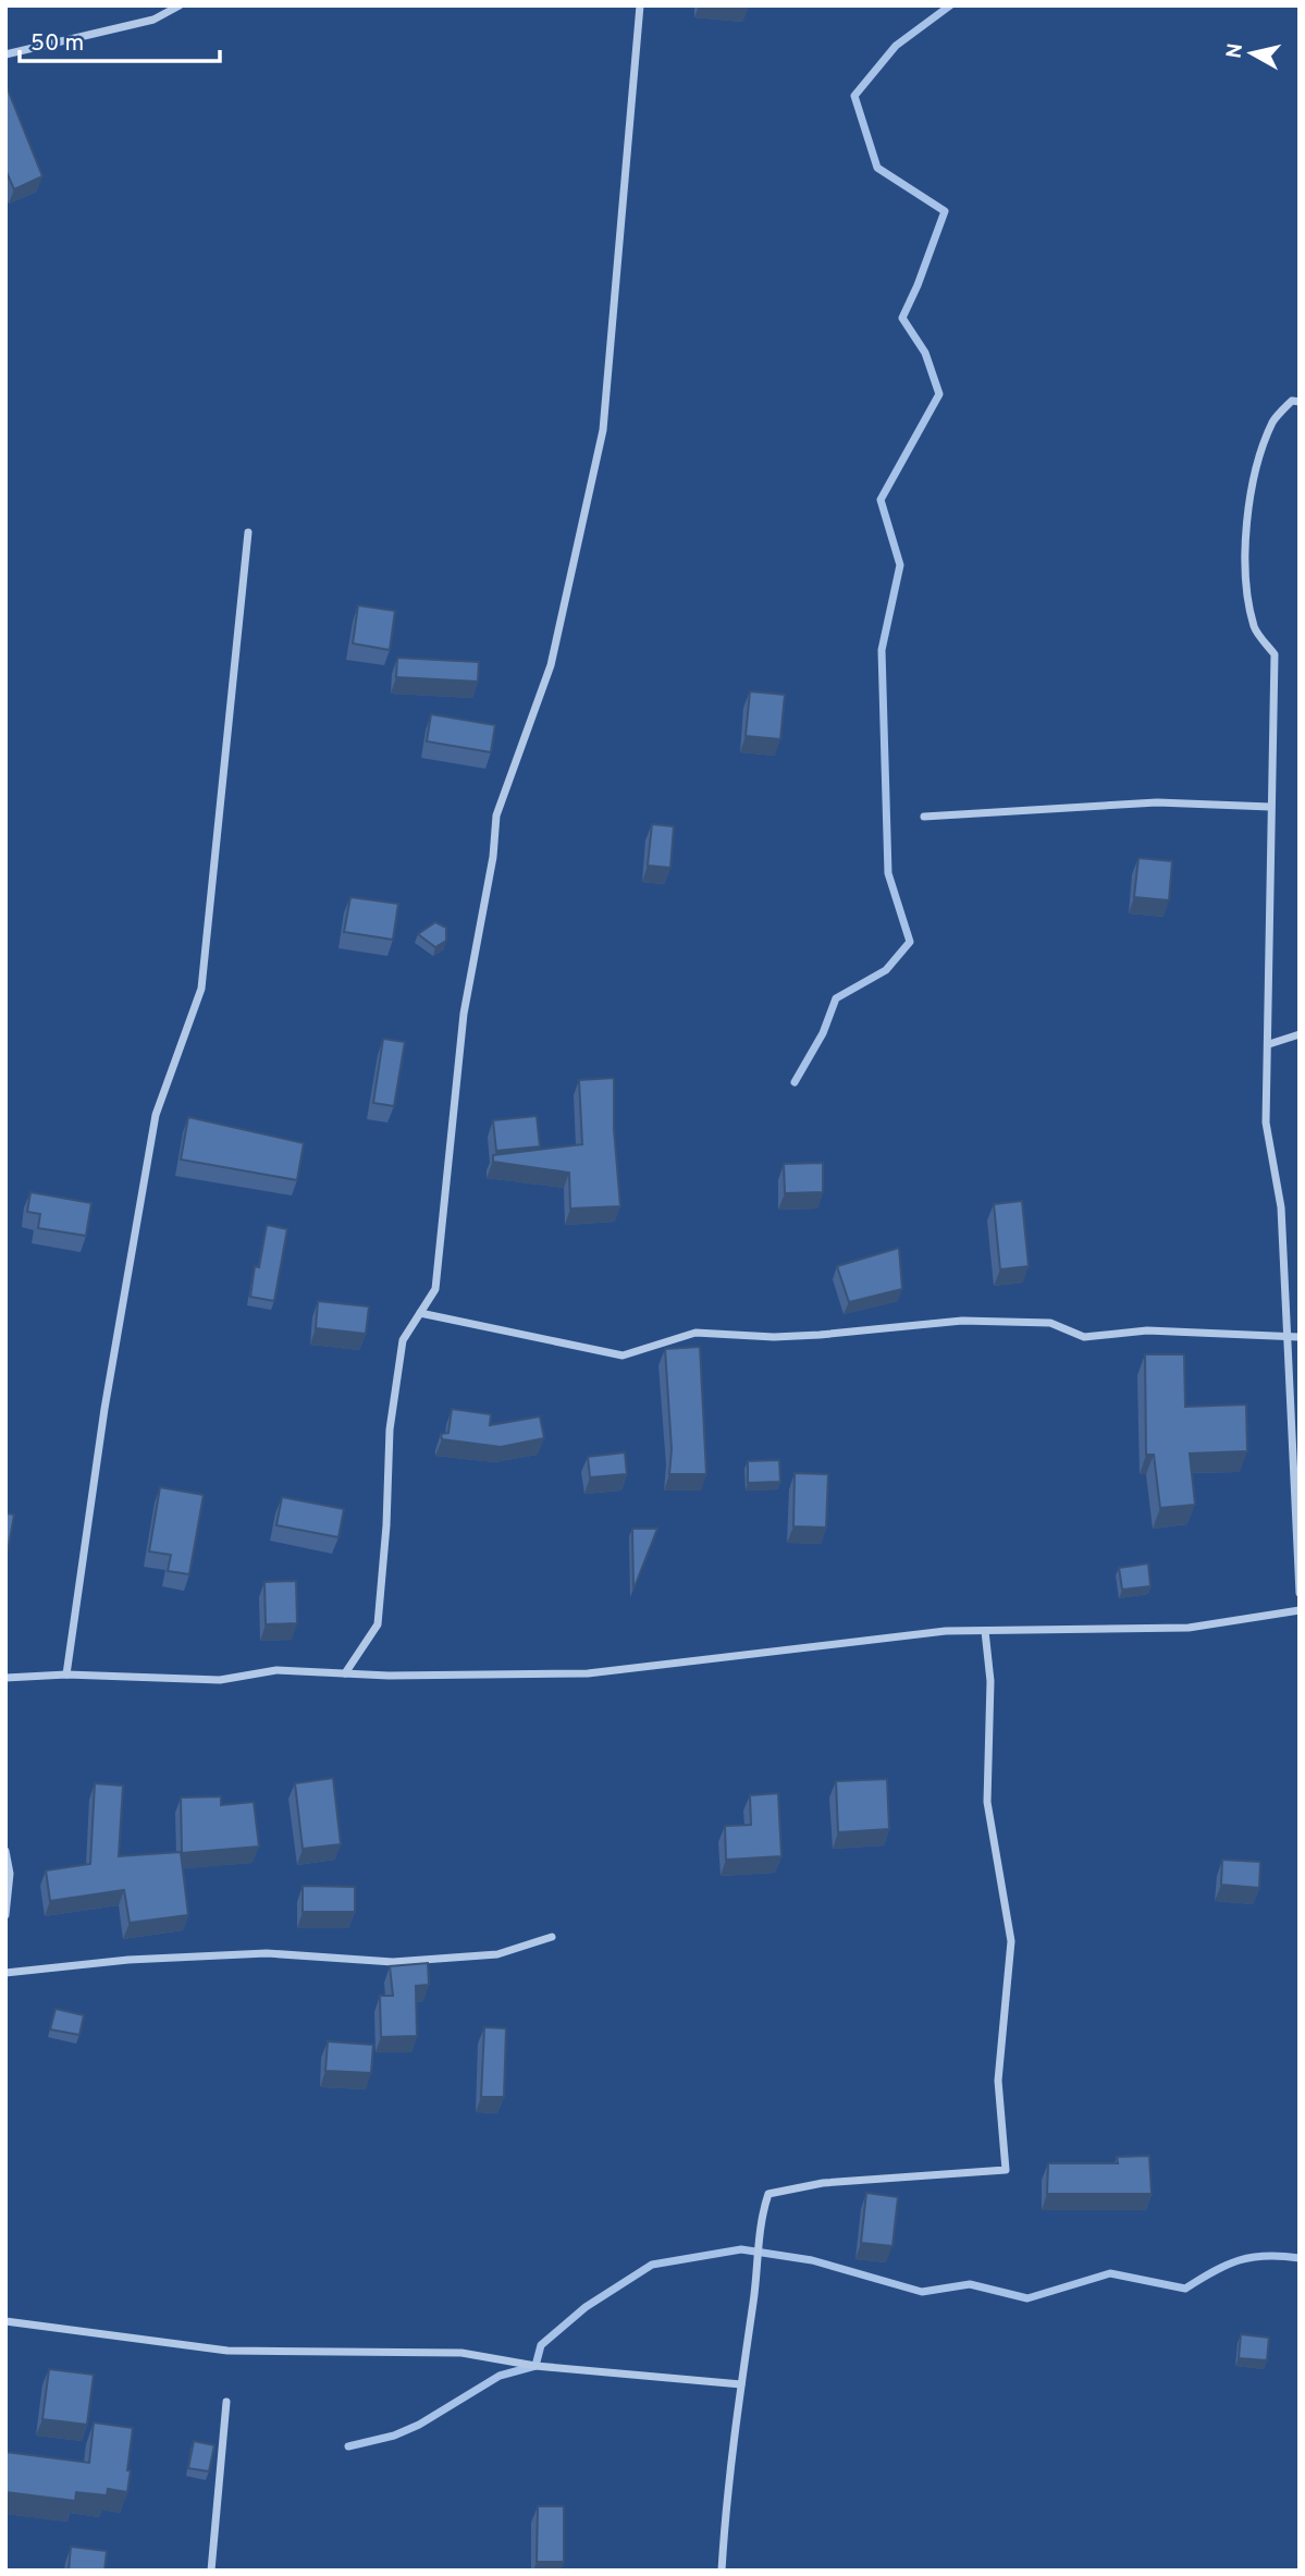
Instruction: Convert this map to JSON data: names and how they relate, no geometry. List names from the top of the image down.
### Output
{
  "scale_bar": "50 m",
  "north": "left"
}
